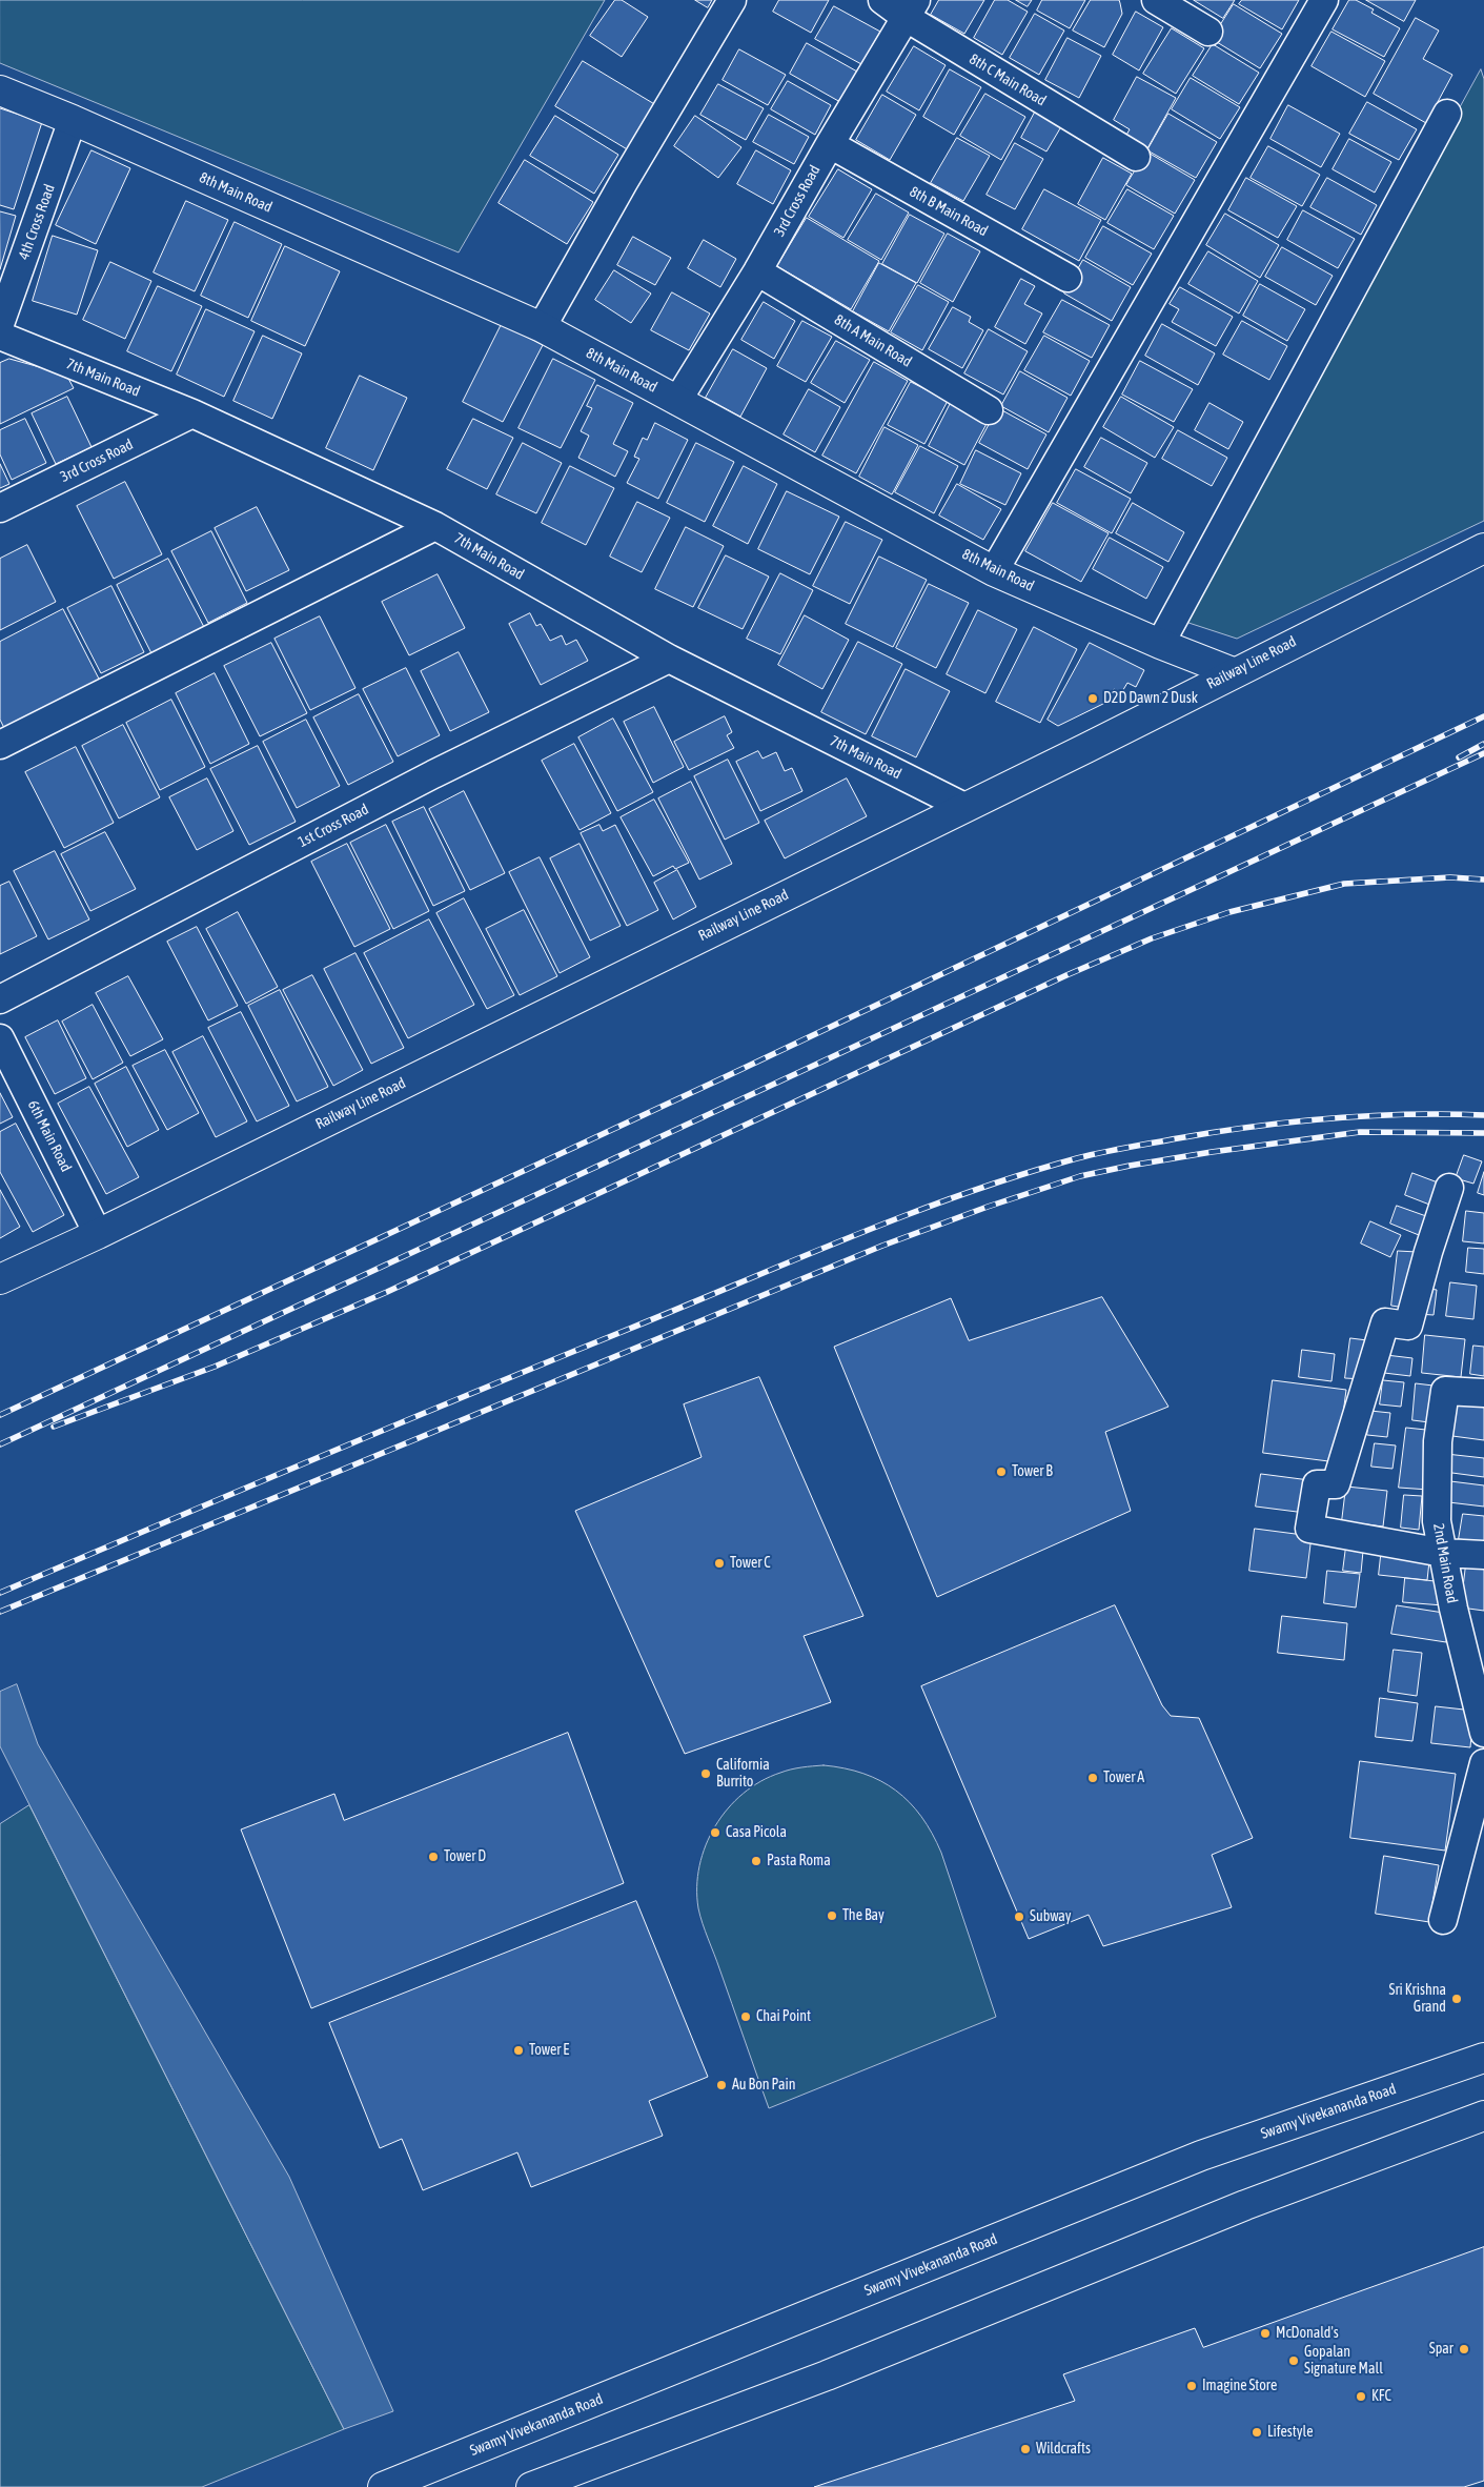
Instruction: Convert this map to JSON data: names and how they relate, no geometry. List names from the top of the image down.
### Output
{
  "streets": {
    "main road": ["8th Main Road", "Railway Line Road", "Swamy Vivekananda Road"],
    "street": [
      "8th C Main Road",
      "3rd Cross Road",
      "8th B Main Road",
      "4th Cross Road",
      "8th A Main Road",
      "7th Main Road",
      "1st Cross Road",
      "6th Main Road",
      "2nd Main Road"
    ]
  },
  "crossings": [
    ["8th C Main Road", "3rd Cross Road"],
    ["8th Main Road", "3rd Cross Road"],
    ["8th Main Road", "4th Cross Road"],
    ["8th Main Road", "Railway Line Road"],
    ["3rd Cross Road", "8th B Main Road"],
    ["3rd Cross Road", "8th A Main Road"],
    ["3rd Cross Road", "7th Main Road"],
    ["7th Main Road", "Railway Line Road"],
    ["7th Main Road", "1st Cross Road"],
    ["Railway Line Road", "6th Main Road"]
  ],
  "places": [
    "D2D Dawn 2 Dusk",
    "Tower B",
    "Tower C",
    "California Burrito",
    "Tower A",
    "Casa Picola",
    "Tower D",
    "Pasta Roma",
    "The Bay",
    "Subway",
    "Sri Krishna Grand",
    "Chai Point",
    "Tower E",
    "Au Bon Pain",
    "McDonald's",
    "Spar",
    "Gopalan Signature Mall",
    "Imagine Store",
    "KFC",
    "Lifestyle",
    "Wildcrafts"
  ]
}
